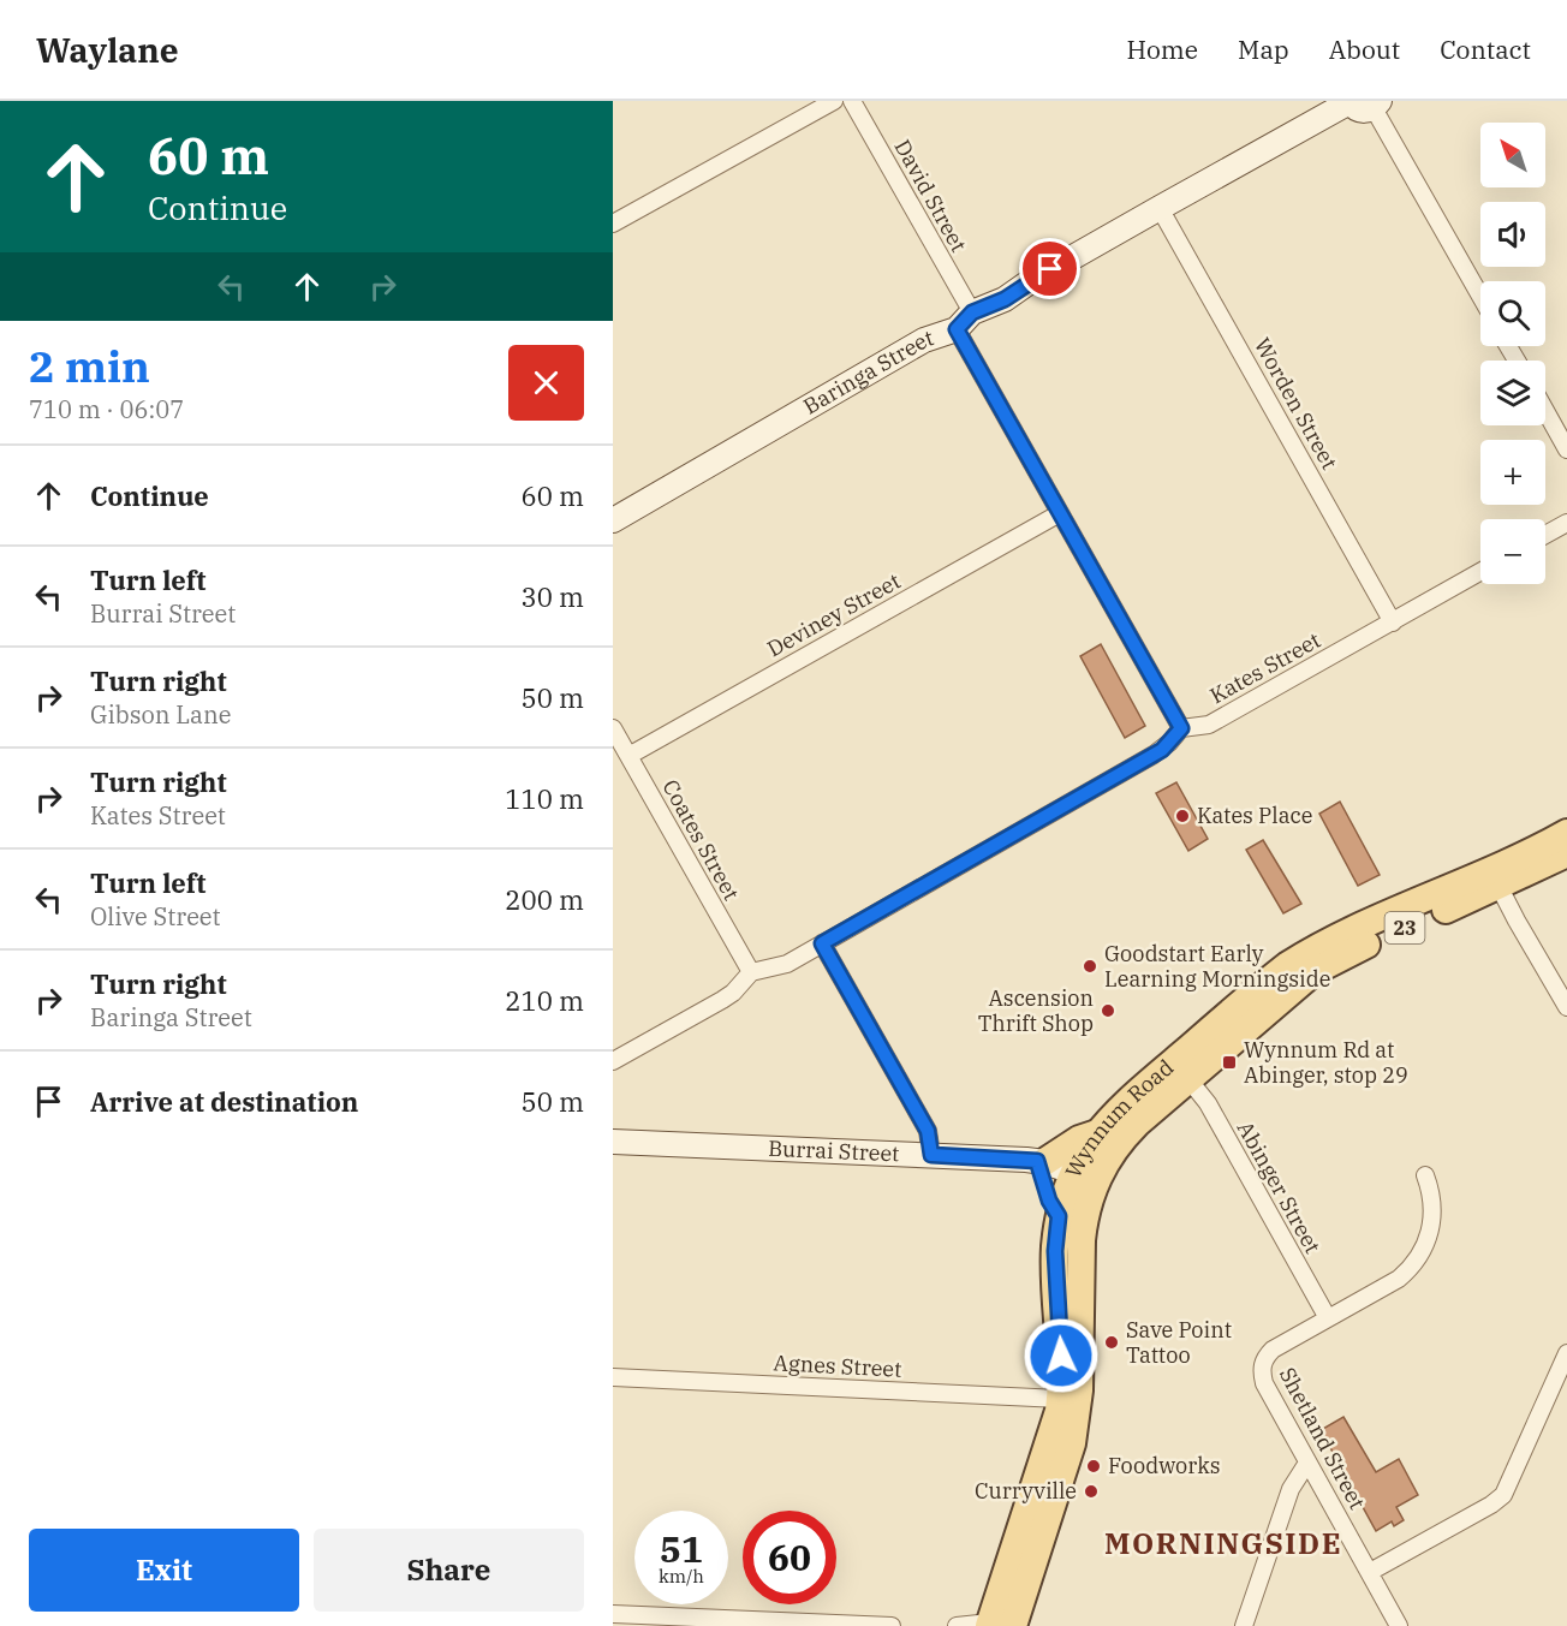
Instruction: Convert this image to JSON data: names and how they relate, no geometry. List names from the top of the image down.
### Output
{
  "streets": {
    "main road": ["23", "Wynnum Road"],
    "street": [
      "David Street",
      "Baringa Street",
      "Worden Street",
      "Deviney Street",
      "Kates Street",
      "Coates Street",
      "Burrai Street",
      "Abinger Street",
      "Agnes Street",
      "Shetland Street"
    ]
  },
  "crossings": [
    ["David Street", "Baringa Street"],
    ["David Street", "Deviney Street"],
    ["David Street", "Kates Street"],
    ["Baringa Street", "Worden Street"],
    ["Worden Street", "Kates Street"],
    ["Deviney Street", "Coates Street"],
    ["Wynnum Road", "Burrai Street"],
    ["Wynnum Road", "Abinger Street"],
    ["Wynnum Road", "Agnes Street"],
    ["Abinger Street", "Shetland Street"]
  ],
  "districts": ["MORNINGSIDE"],
  "places": {
    "other": [
      "Kates Place",
      "Goodstart Early Learning Morningside",
      "Ascension Thrift Shop",
      "Save Point Tattoo",
      "Foodworks",
      "Curryville"
    ],
    "transit": ["Wynnum Rd at Abinger, stop 29"]
  },
  "north": "top left",
  "page": {
    "header": "Waylane",
    "nav": [
      "Home",
      "Map",
      "About",
      "Contact"
    ],
    "turn": ["60 m", "Continue"],
    "map_buttons": ["+", "−"],
    "heading": ["2 min", "710 m · 06:07"],
    "list": [
      {
        "name": "Continue",
        "value": "60 m"
      },
      {
        "name": "Turn left",
        "note": "Burrai Street",
        "value": "30 m"
      },
      {
        "name": "Turn right",
        "note": "Gibson Lane",
        "value": "50 m"
      },
      {
        "name": "Turn right",
        "note": "Kates Street",
        "value": "110 m"
      },
      {
        "name": "Turn left",
        "note": "Olive Street",
        "value": "200 m"
      },
      {
        "name": "Turn right",
        "note": "Baringa Street",
        "value": "210 m"
      },
      {
        "name": "Arrive at destination",
        "value": "50 m"
      }
    ],
    "speed": "51 km/h",
    "limit": "60",
    "buttons": ["Exit", "Share"]
  }
}
